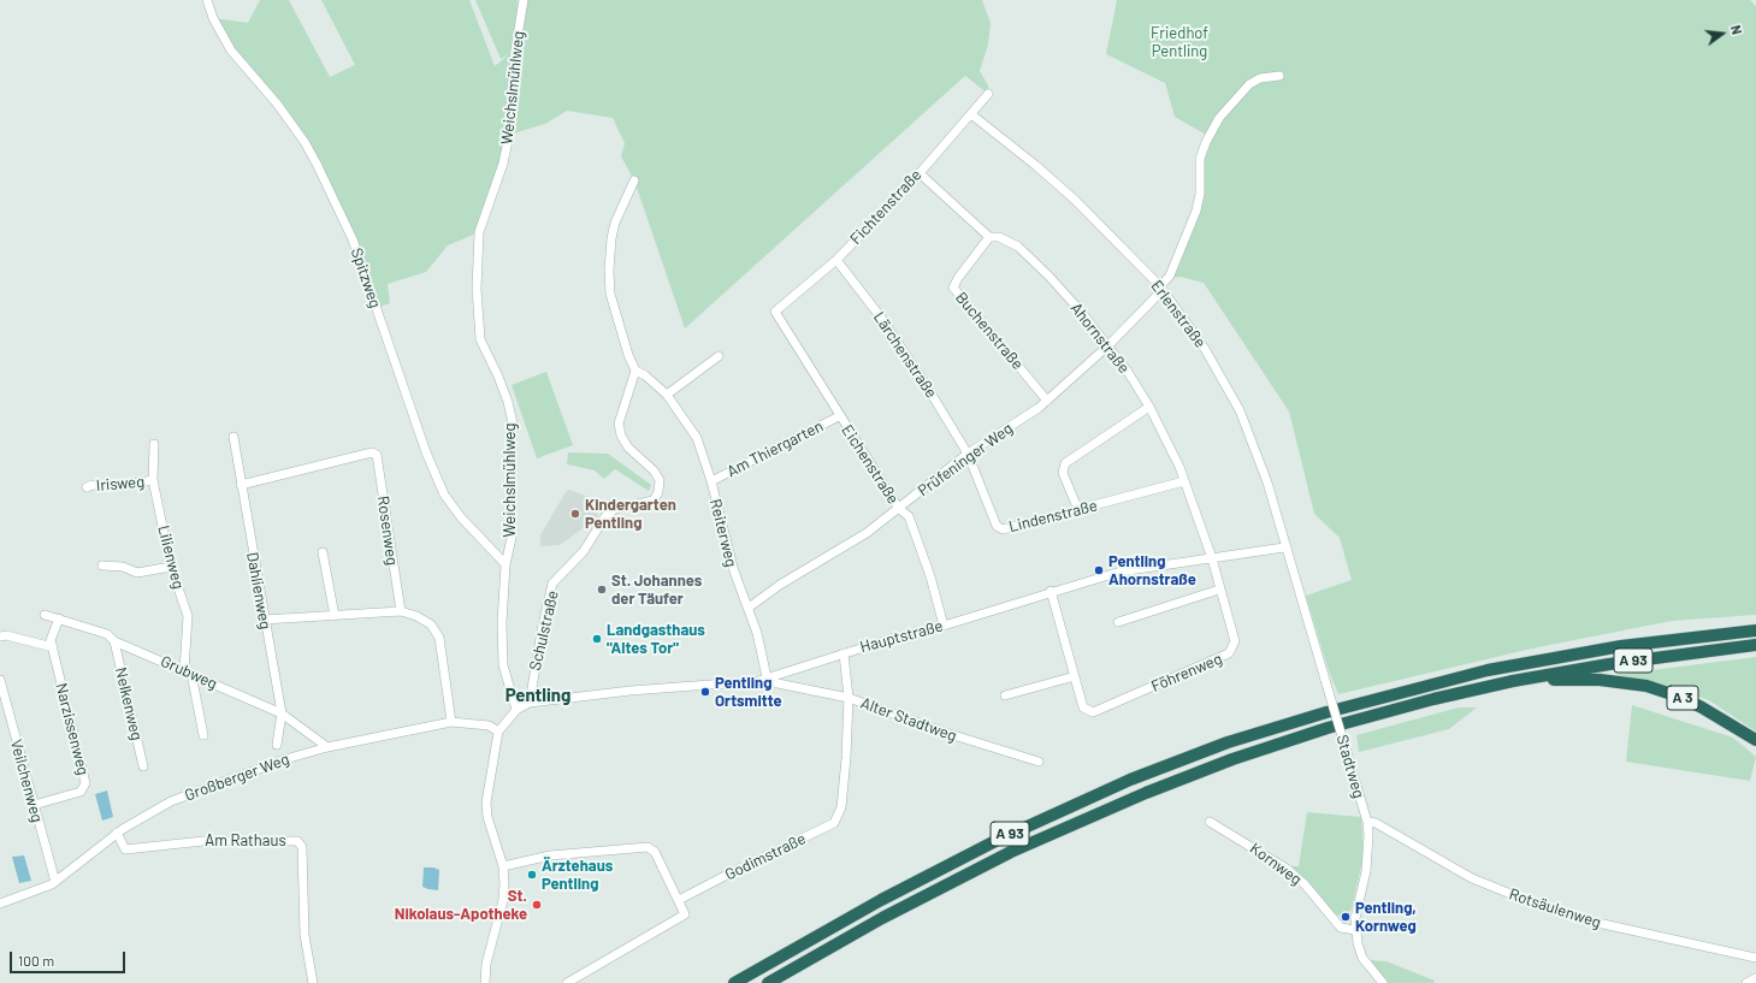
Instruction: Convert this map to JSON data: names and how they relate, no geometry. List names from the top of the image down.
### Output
{
  "streets": {
    "highway": ["A 93", "A 3"],
    "street": [
      "Weichslmühlweg",
      "Fichtenstraße",
      "Spitzweg",
      "Erlenstraße",
      "Buchenstraße",
      "Ahornstraße",
      "Lärchenstraße",
      "Am Thiergarten",
      "Prüfeninger Weg",
      "Eichenstraße",
      "Irisweg",
      "Lindenstraße",
      "Rosenweg",
      "Reiterweg",
      "Lilienweg",
      "Dahlienweg",
      "Schulstraße",
      "Hauptstraße",
      "Grubweg",
      "Föhrenweg",
      "Nelkenweg",
      "Alter Stadtweg",
      "Narzissenweg",
      "Stadtweg",
      "Großberger Weg",
      "Veilchenweg",
      "Am Rathaus",
      "Godimstraße",
      "Kornweg",
      "Rotsäulenweg"
    ]
  },
  "crossings": [
    ["Weichslmühlweg", "Spitzweg"],
    ["Weichslmühlweg", "Hauptstraße"],
    ["Fichtenstraße", "Erlenstraße"],
    ["Fichtenstraße", "Ahornstraße"],
    ["Fichtenstraße", "Lärchenstraße"],
    ["Fichtenstraße", "Eichenstraße"],
    ["Erlenstraße", "Prüfeninger Weg"],
    ["Erlenstraße", "Hauptstraße"],
    ["Erlenstraße", "Stadtweg"],
    ["Buchenstraße", "Ahornstraße"],
    ["Buchenstraße", "Prüfeninger Weg"],
    ["Ahornstraße", "Prüfeninger Weg"],
    ["Ahornstraße", "Lindenstraße"],
    ["Ahornstraße", "Hauptstraße"],
    ["Ahornstraße", "Föhrenweg"],
    ["Lärchenstraße", "Prüfeninger Weg"],
    ["Lärchenstraße", "Lindenstraße"],
    ["Am Thiergarten", "Eichenstraße"],
    ["Am Thiergarten", "Reiterweg"],
    ["Prüfeninger Weg", "Eichenstraße"],
    ["Prüfeninger Weg", "Lindenstraße"],
    ["Prüfeninger Weg", "Reiterweg"],
    ["Eichenstraße", "Hauptstraße"],
    ["Irisweg", "Lilienweg"],
    ["Rosenweg", "Dahlienweg"],
    ["Reiterweg", "Schulstraße"],
    ["Reiterweg", "Hauptstraße"],
    ["Lilienweg", "Grubweg"],
    ["Dahlienweg", "Grubweg"],
    ["Schulstraße", "Hauptstraße"],
    ["Hauptstraße", "Föhrenweg"],
    ["Hauptstraße", "Stadtweg"],
    ["Hauptstraße", "Godimstraße"],
    ["A 93", "A 3"],
    ["Grubweg", "Nelkenweg"],
    ["Grubweg", "Narzissenweg"],
    ["Grubweg", "Großberger Weg"],
    ["Alter Stadtweg", "Godimstraße"],
    ["Narzissenweg", "Veilchenweg"],
    ["Stadtweg", "Kornweg"],
    ["Stadtweg", "Rotsäulenweg"],
    ["Großberger Weg", "Veilchenweg"],
    ["Großberger Weg", "Am Rathaus"]
  ],
  "districts": ["Pentling"],
  "parks": ["Friedhof Pentling"],
  "places": [
    "Kindergarten Pentling",
    "Pentling Ahornstraße",
    "St. Johannes der Täufer",
    "Landgasthaus \"Altes Tor\"",
    "Pentling Ortsmitte",
    "Ärztehaus Pentling",
    "St. Nikolaus-Apotheke",
    "Pentling, Kornweg"
  ],
  "scale_bar": "100 m",
  "north": "right"
}
